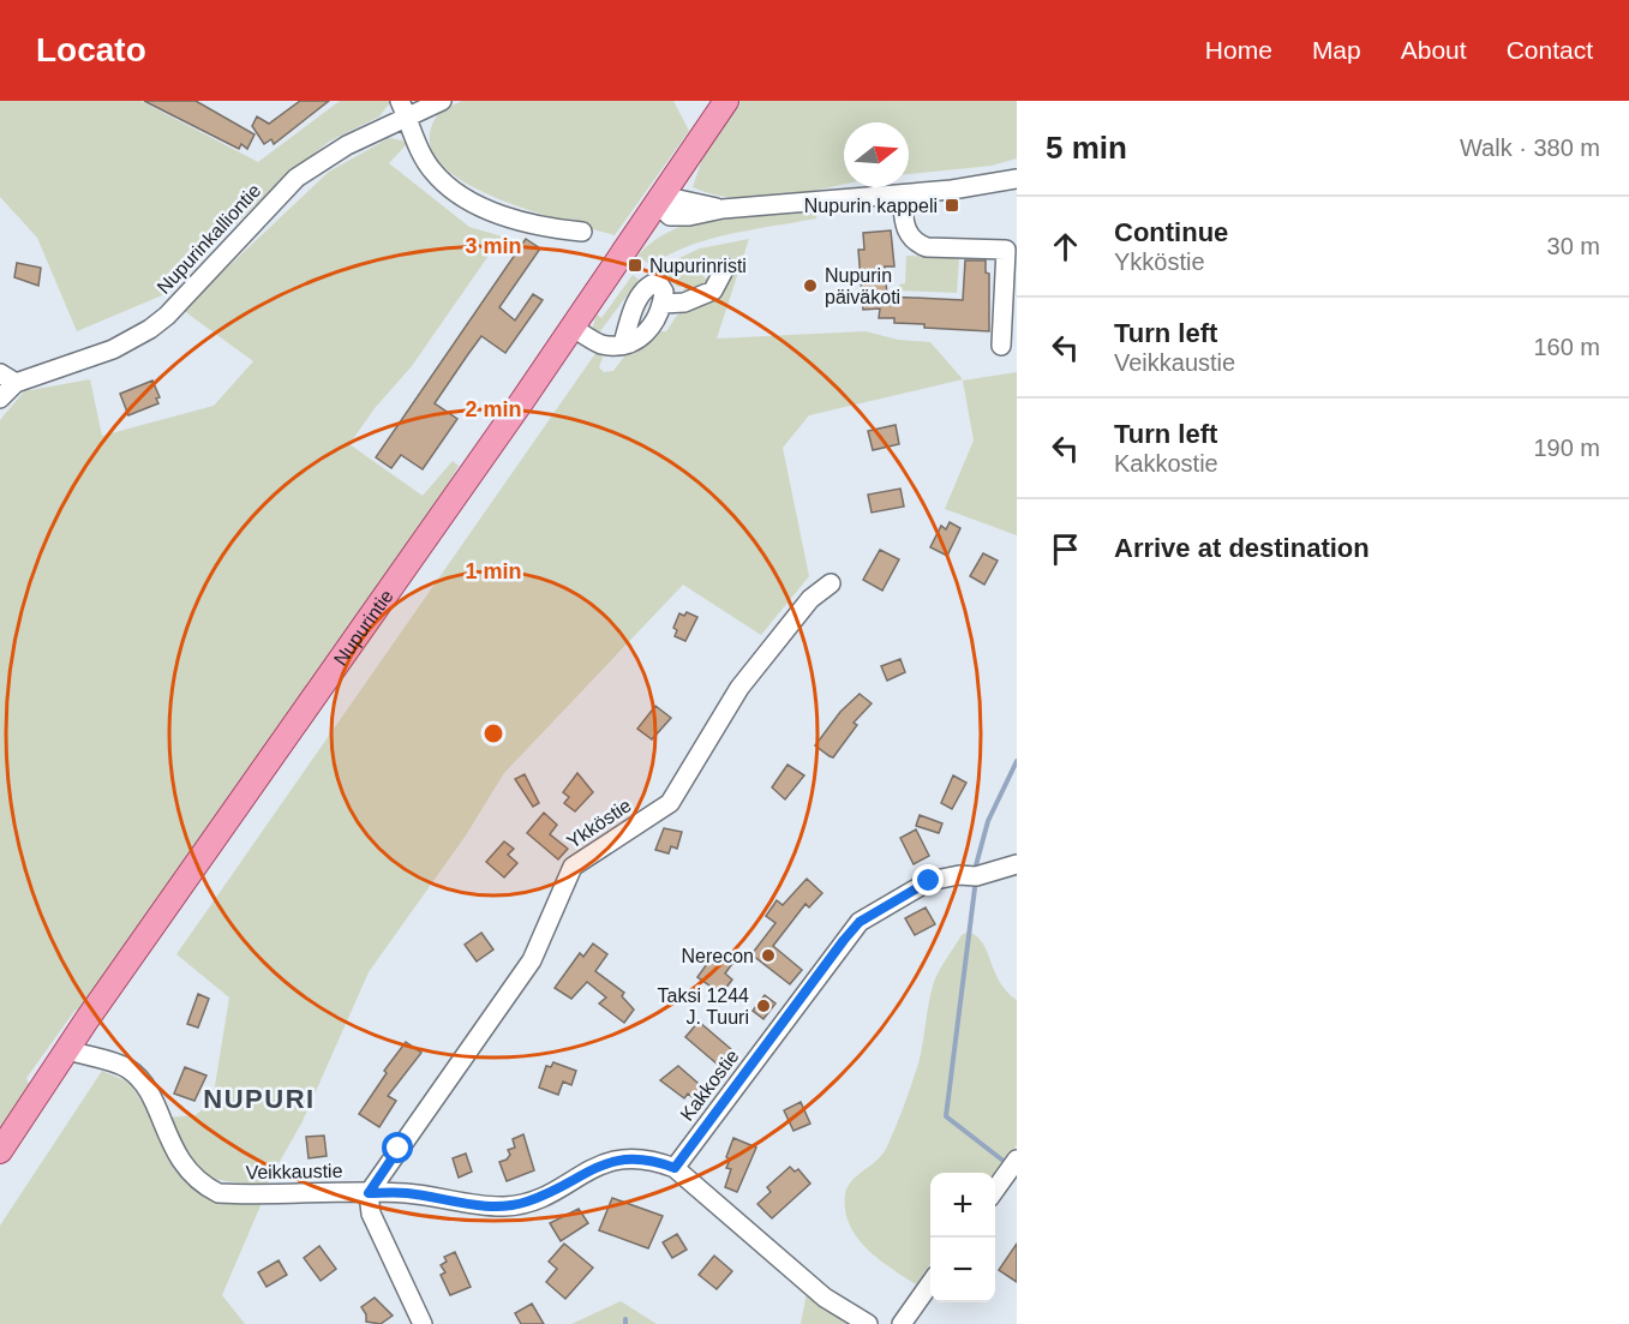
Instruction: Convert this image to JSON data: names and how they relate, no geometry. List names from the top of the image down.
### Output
{
  "streets": {
    "main road": ["Nupurintie"],
    "street": [
      "Nupurinkalliontie",
      "Ykköstie",
      "Kakkostie",
      "Veikkaustie"
    ]
  },
  "crossings": [
    ["Nupurintie", "Veikkaustie"],
    ["Ykköstie", "Veikkaustie"],
    ["Kakkostie", "Veikkaustie"]
  ],
  "districts": ["NUPURI"],
  "places": {
    "transit": ["Nupurin kappeli", "Nupurinristi"],
    "other": ["Nupurin päiväkoti", "Nerecon", "Taksi 1244 J. Tuuri"]
  },
  "north": "right",
  "page": {
    "header": "Locato",
    "nav": [
      "Home",
      "Map",
      "About",
      "Contact"
    ],
    "heading": ["5 min", "Walk · 380 m"],
    "list": [
      ["Continue", "Ykköstie", "30 m"],
      ["Turn left", "Veikkaustie", "160 m"],
      ["Turn left", "Kakkostie", "190 m"],
      "Arrive at destination"
    ],
    "map_buttons": ["+", "−"]
  },
  "rings": ["3 min", "2 min", "1 min"]
}
